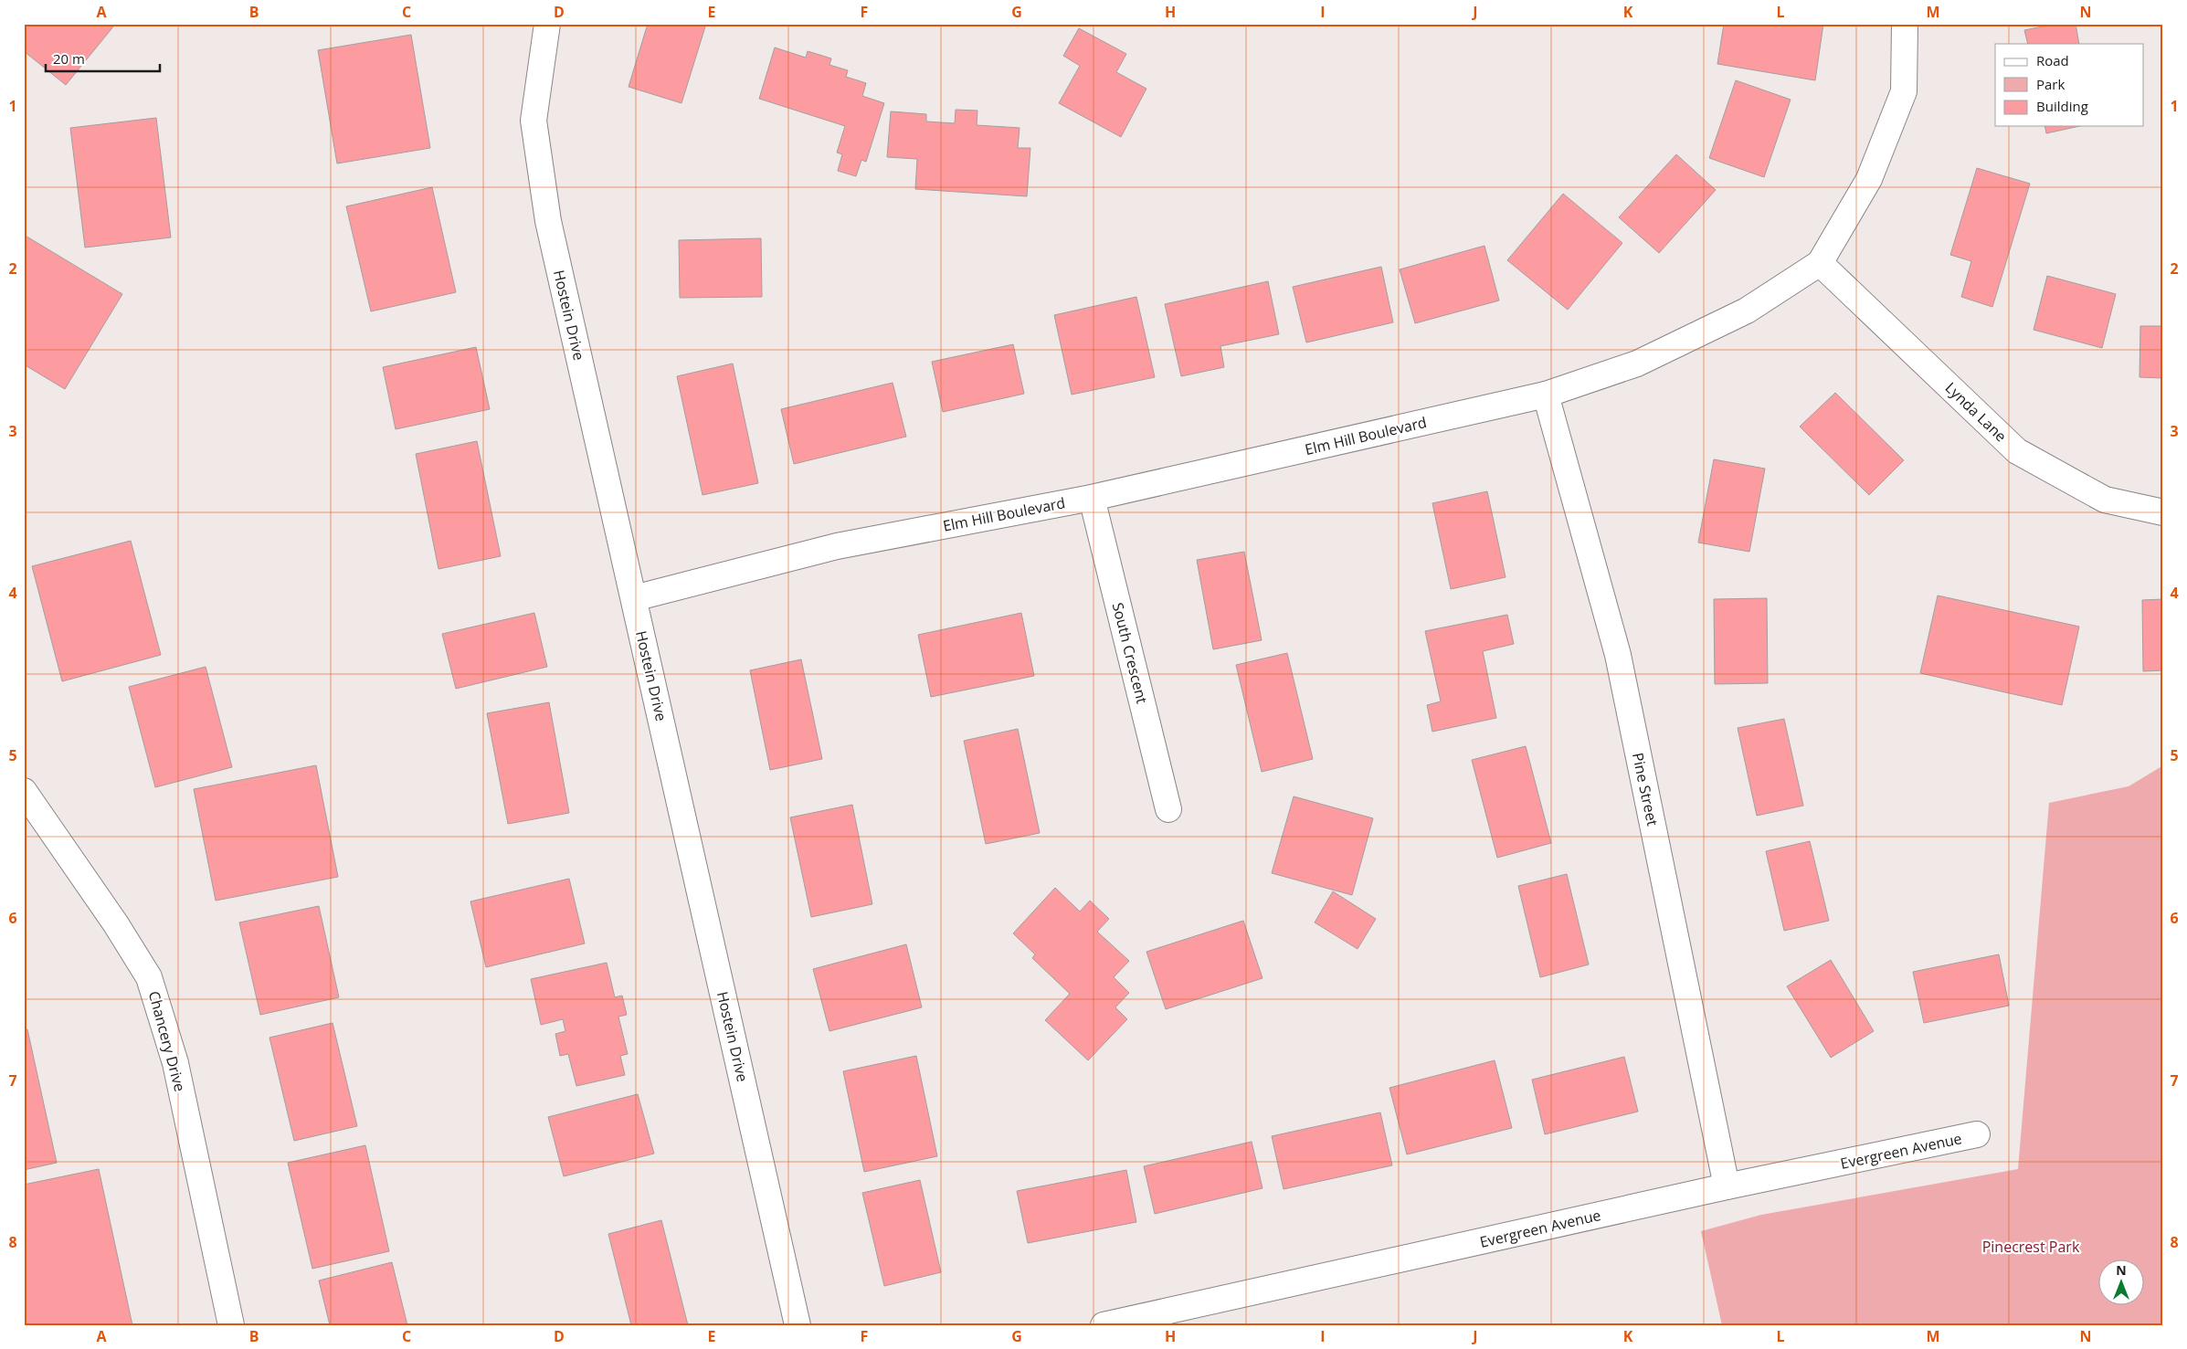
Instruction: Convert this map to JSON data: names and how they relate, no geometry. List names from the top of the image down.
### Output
{
  "streets": {
    "street": [
      "Hostein Drive",
      "Lynda Lane",
      "Elm Hill Boulevard",
      "South Crescent",
      "Pine Street",
      "Chancery Drive",
      "Evergreen Avenue"
    ]
  },
  "crossings": [
    ["Hostein Drive", "Elm Hill Boulevard"],
    ["Lynda Lane", "Elm Hill Boulevard"],
    ["Elm Hill Boulevard", "South Crescent"],
    ["Elm Hill Boulevard", "Pine Street"],
    ["Pine Street", "Evergreen Avenue"]
  ],
  "parks": ["Pinecrest Park"],
  "legend": ["Road", "Park", "Building"],
  "scale_bar": "20 m",
  "north": "top",
  "grid": {
    "columns": [
      "A",
      "B",
      "C",
      "D",
      "E",
      "F",
      "G",
      "H",
      "I",
      "J",
      "K",
      "L",
      "M",
      "N"
    ],
    "rows": [
      "1",
      "2",
      "3",
      "4",
      "5",
      "6",
      "7",
      "8"
    ]
  }
}
